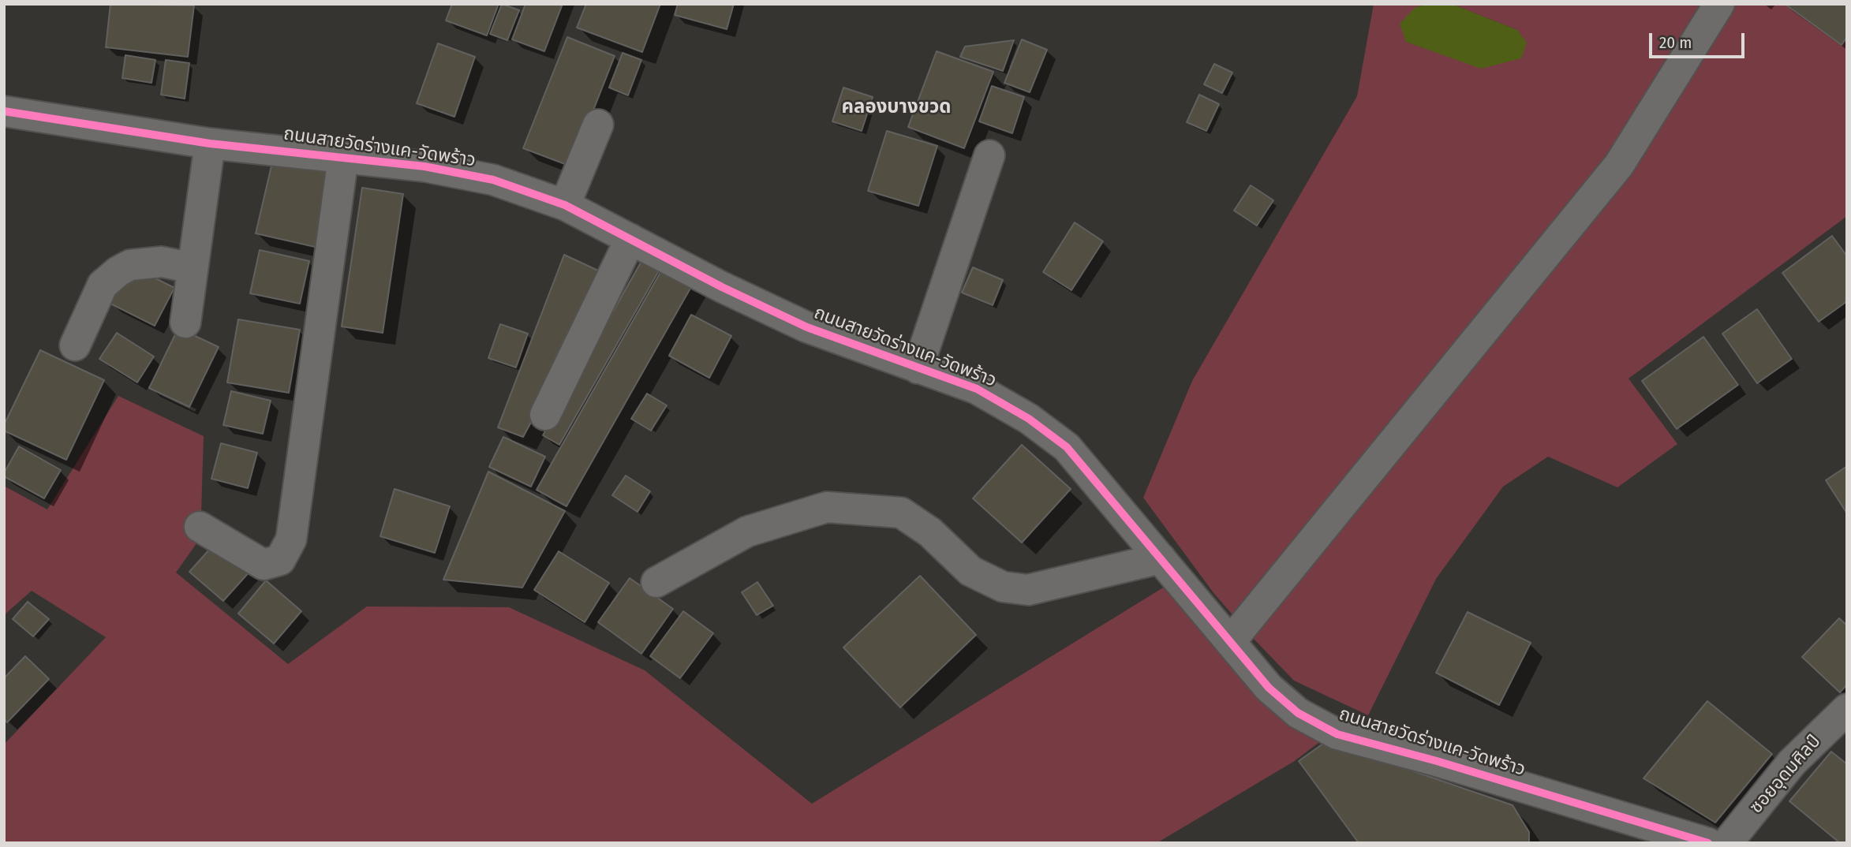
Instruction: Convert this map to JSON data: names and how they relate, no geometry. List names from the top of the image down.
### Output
{
  "streets": {
    "street": ["ถนนสายวัดร่างแค-วัดพร้าว", "ซอยอุดมศิลป์"]
  },
  "districts": ["คลองบางขวด"],
  "scale_bar": "20 m"
}
